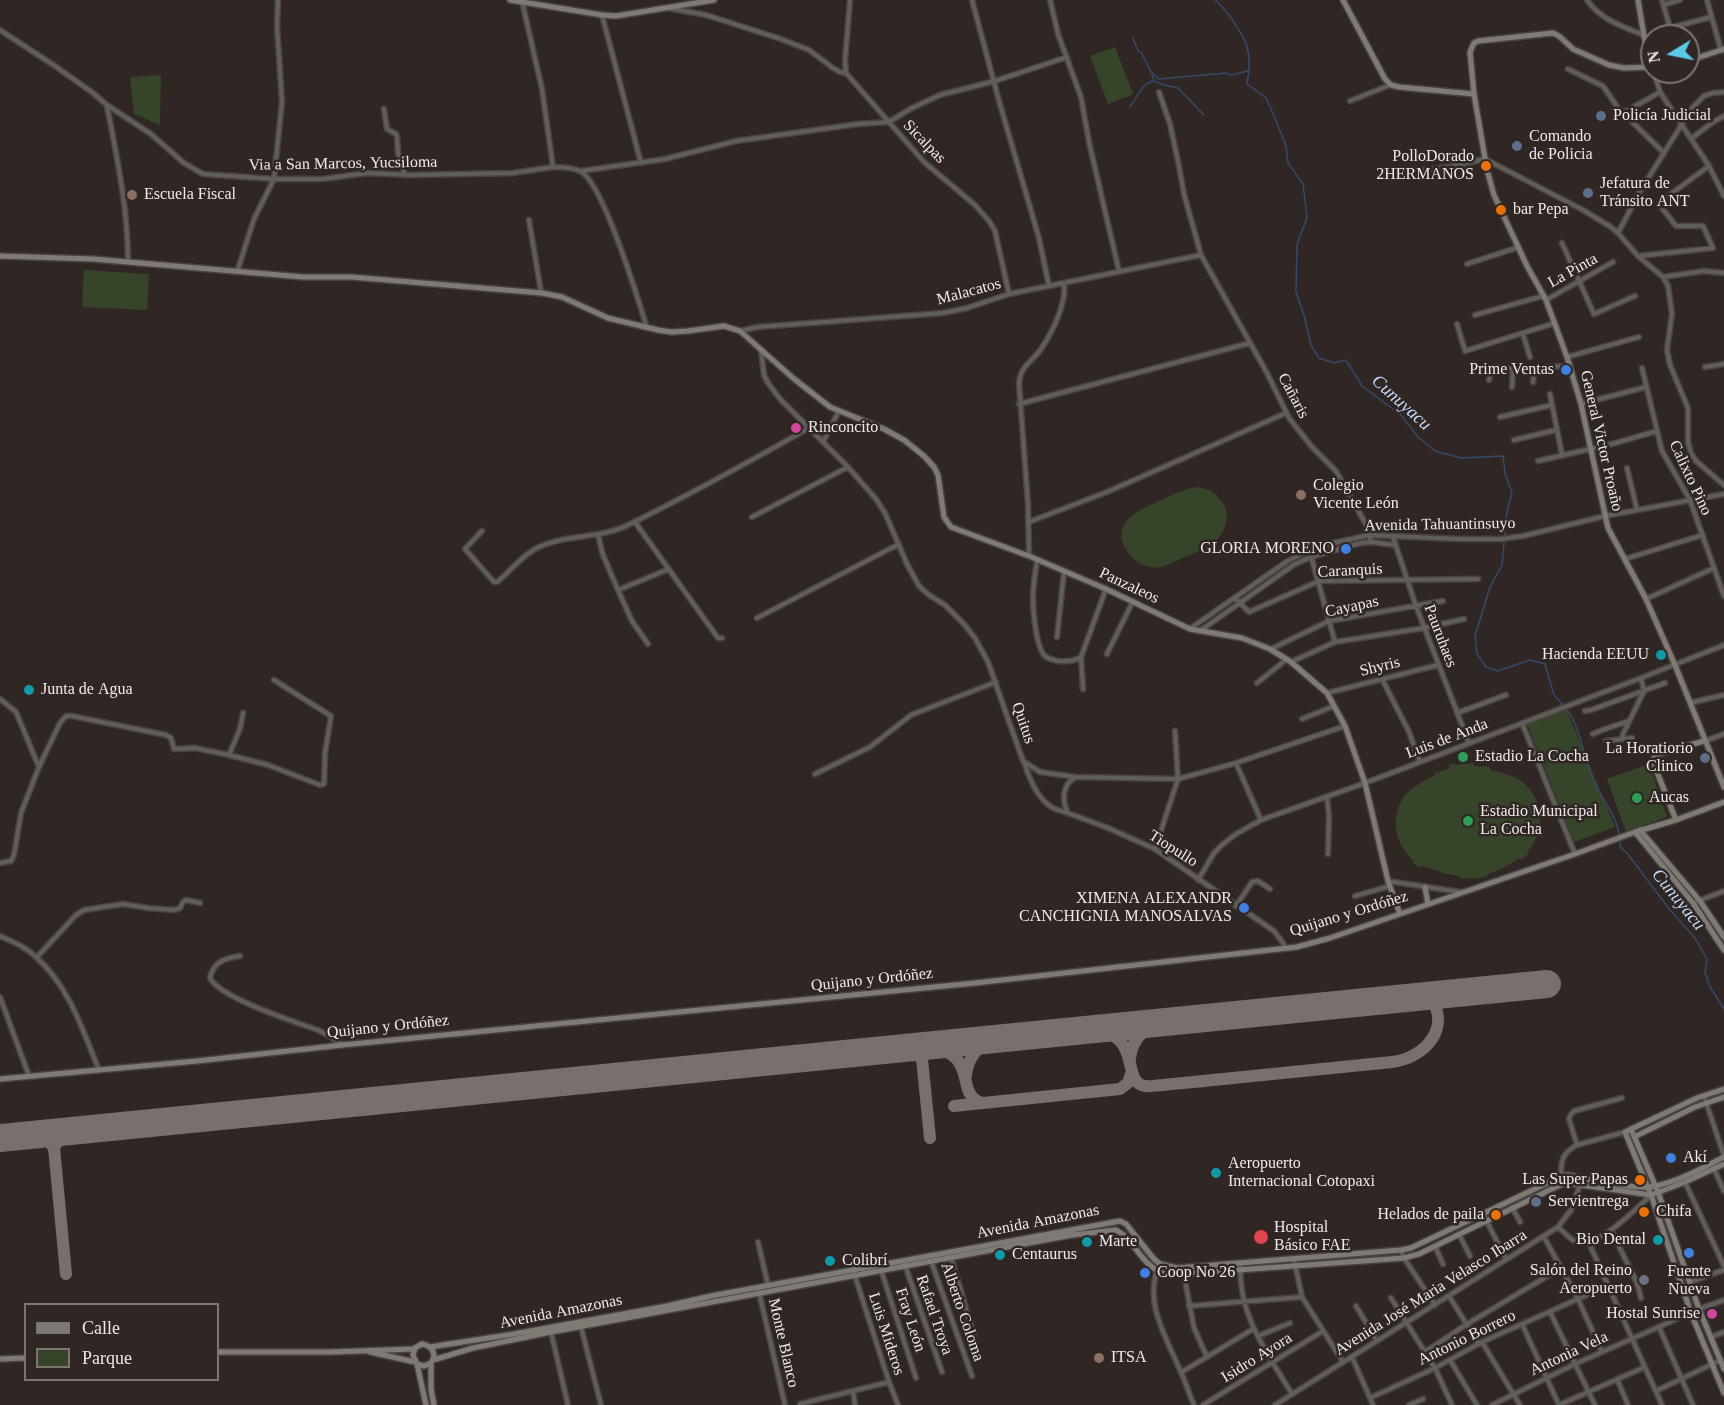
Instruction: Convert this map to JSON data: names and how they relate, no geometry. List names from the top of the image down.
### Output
{
  "streets": {
    "street": [
      "Sicalpas",
      "Via a San Marcos, Yucsiloma",
      "La Pinta",
      "Malacatos",
      "Cañaris",
      "General Victor Proaño",
      "Calixto Pino",
      "Avenida Tahuantinsuyo",
      "Caranquis",
      "Panzaleos",
      "Cayapas",
      "Pauruhaes",
      "Shyris",
      "Quitus",
      "Luis de Anda",
      "Tiopullo",
      "Quijano y Ordóñez",
      "Avenida Amazonas",
      "Avenida José Maria Velasco Ibarra",
      "Alberto Coloma",
      "Rafael Troya",
      "Fray León",
      "Luis Mideros",
      "Antonio Borrero",
      "Monte Blanco",
      "Antonia Vela",
      "Isidro Ayora"
    ]
  },
  "crossings": [
    ["Sicalpas", "Via a San Marcos, Yucsiloma"],
    ["Sicalpas", "Malacatos"],
    ["La Pinta", "General Victor Proaño"],
    ["Malacatos", "Cañaris"],
    ["Malacatos", "Panzaleos"],
    ["Cañaris", "Avenida Tahuantinsuyo"],
    ["General Victor Proaño", "Avenida Tahuantinsuyo"],
    ["General Victor Proaño", "Luis de Anda"],
    ["Calixto Pino", "Avenida Tahuantinsuyo"],
    ["Avenida Tahuantinsuyo", "Caranquis"],
    ["Avenida Tahuantinsuyo", "Panzaleos"],
    ["Avenida Tahuantinsuyo", "Pauruhaes"],
    ["Caranquis", "Pauruhaes"],
    ["Panzaleos", "Cayapas"],
    ["Panzaleos", "Shyris"],
    ["Panzaleos", "Quitus"],
    ["Panzaleos", "Luis de Anda"],
    ["Panzaleos", "Quijano y Ordóñez"],
    ["Cayapas", "Pauruhaes"],
    ["Pauruhaes", "Shyris"],
    ["Pauruhaes", "Luis de Anda"],
    ["Quitus", "Tiopullo"],
    ["Luis de Anda", "Tiopullo"],
    ["Tiopullo", "Quijano y Ordóñez"],
    ["Avenida Amazonas", "Alberto Coloma"],
    ["Avenida Amazonas", "Rafael Troya"],
    ["Avenida Amazonas", "Fray León"],
    ["Avenida Amazonas", "Luis Mideros"],
    ["Avenida Amazonas", "Monte Blanco"]
  ],
  "water": ["Cunuyacu"],
  "places": [
    "Policía Judicial",
    "Comando de Policia",
    "PolloDorado 2HERMANOS",
    "Jefatura de Tránsito ANT",
    "Escuela Fiscal",
    "bar Pepa",
    "Prime Ventas",
    "Rinconcito",
    "Colegio Vicente León",
    "GLORIA MORENO",
    "Hacienda EEUU",
    "Junta de Agua",
    "Estadio La Cocha",
    "La Horatiorio Clinico",
    "Aucas",
    "Estadio Municipal La Cocha",
    "XIMENA ALEXANDR CANCHIGNIA MANOSALVAS",
    "Akí",
    "Aeropuerto Internacional Cotopaxi",
    "Las Super Papas",
    "Servientrega",
    "Chifa",
    "Helados de paila",
    "Hospital Básico FAE",
    "Bio Dental",
    "Marte",
    "Fuente Nueva",
    "Centaurus",
    "Colibrí",
    "Coop No 26",
    "Salón del Reino Aeropuerto",
    "Hostal Sunrise",
    "ITSA"
  ],
  "legend": ["Calle", "Parque"],
  "north": "left"
}
